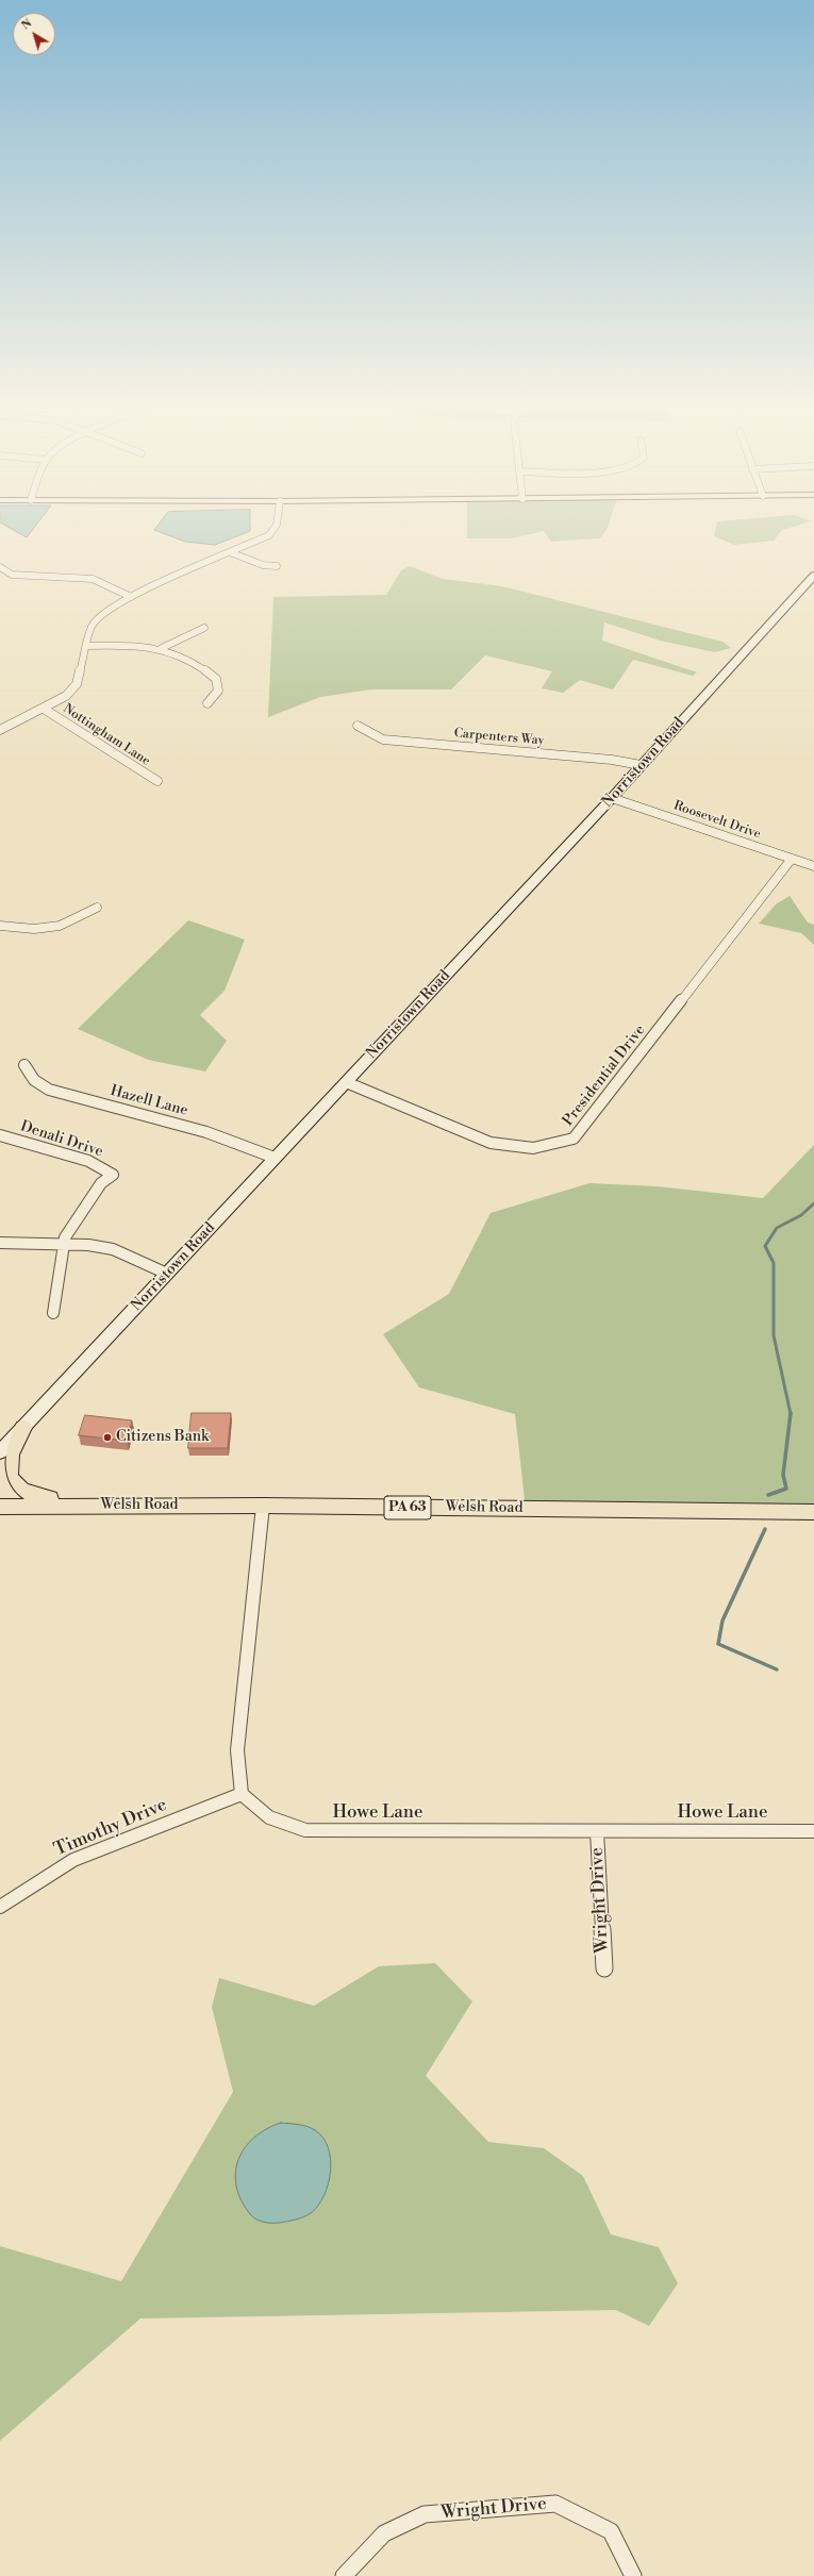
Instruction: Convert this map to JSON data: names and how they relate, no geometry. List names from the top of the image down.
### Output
{
  "streets": {
    "main road": ["Norristown Road", "Welsh Road", "PA 63"],
    "street": [
      "Nottingham Lane",
      "Carpenters Way",
      "Roosevelt Drive",
      "Presidential Drive",
      "Hazell Lane",
      "Denali Drive",
      "Howe Lane",
      "Timothy Drive",
      "Wright Drive"
    ]
  },
  "crossings": [
    ["Carpenters Way", "Norristown Road"],
    ["Norristown Road", "Roosevelt Drive"],
    ["Norristown Road", "Presidential Drive"],
    ["Norristown Road", "Hazell Lane"],
    ["Roosevelt Drive", "Presidential Drive"],
    ["Howe Lane", "Timothy Drive"],
    ["Howe Lane", "Wright Drive"]
  ],
  "places": ["Citizens Bank"],
  "north": "top left"
}
